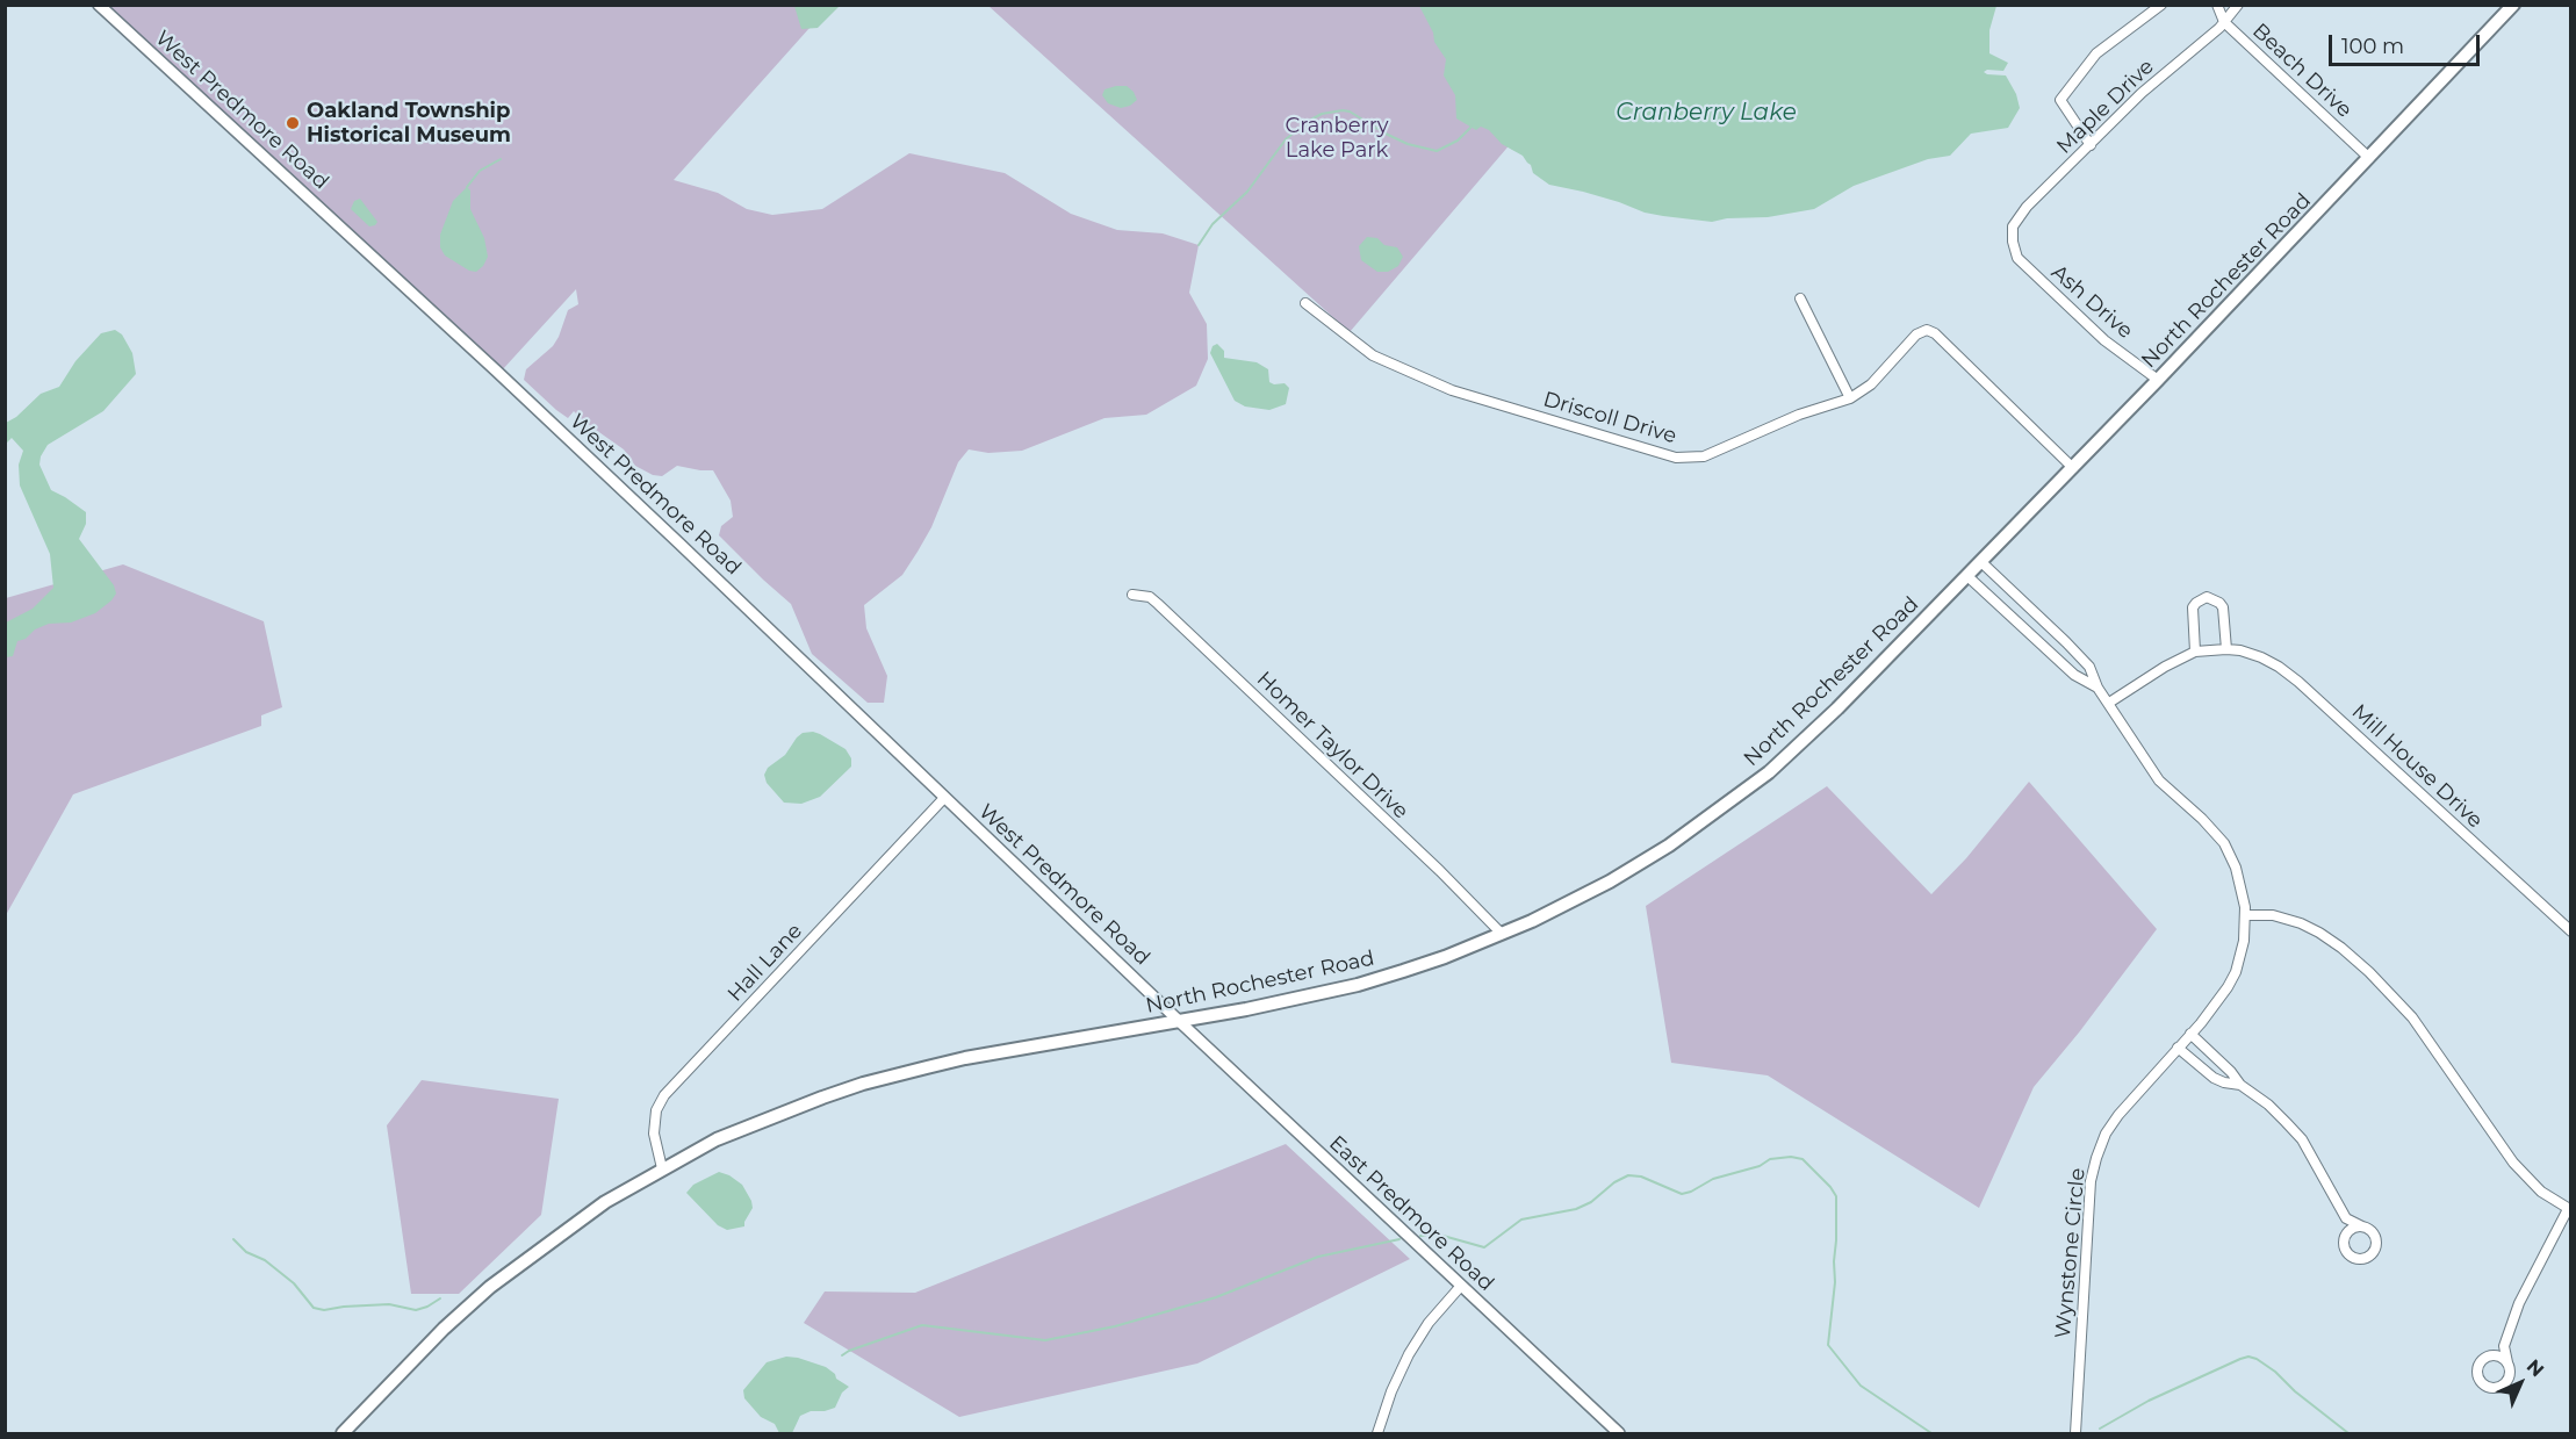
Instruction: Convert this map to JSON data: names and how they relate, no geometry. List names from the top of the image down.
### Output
{
  "streets": {
    "main road": ["North Rochester Road"],
    "street": [
      "Beach Drive",
      "Maple Drive",
      "West Predmore Road",
      "Ash Drive",
      "Driscoll Drive",
      "Homer Taylor Drive",
      "Mill House Drive",
      "Hall Lane",
      "East Predmore Road",
      "Wynstone Circle"
    ]
  },
  "crossings": [
    ["Beach Drive", "Maple Drive"],
    ["Beach Drive", "North Rochester Road"],
    ["Maple Drive", "Ash Drive"],
    ["West Predmore Road", "North Rochester Road"],
    ["West Predmore Road", "Hall Lane"],
    ["West Predmore Road", "East Predmore Road"],
    ["North Rochester Road", "Ash Drive"],
    ["North Rochester Road", "Driscoll Drive"],
    ["North Rochester Road", "Homer Taylor Drive"],
    ["North Rochester Road", "Hall Lane"],
    ["North Rochester Road", "East Predmore Road"],
    ["North Rochester Road", "Wynstone Circle"],
    ["Mill House Drive", "Wynstone Circle"]
  ],
  "water": ["Cranberry Lake"],
  "parks": ["Cranberry Lake Park"],
  "places": ["Oakland Township Historical Museum"],
  "scale_bar": "100 m",
  "north": "top right"
}
